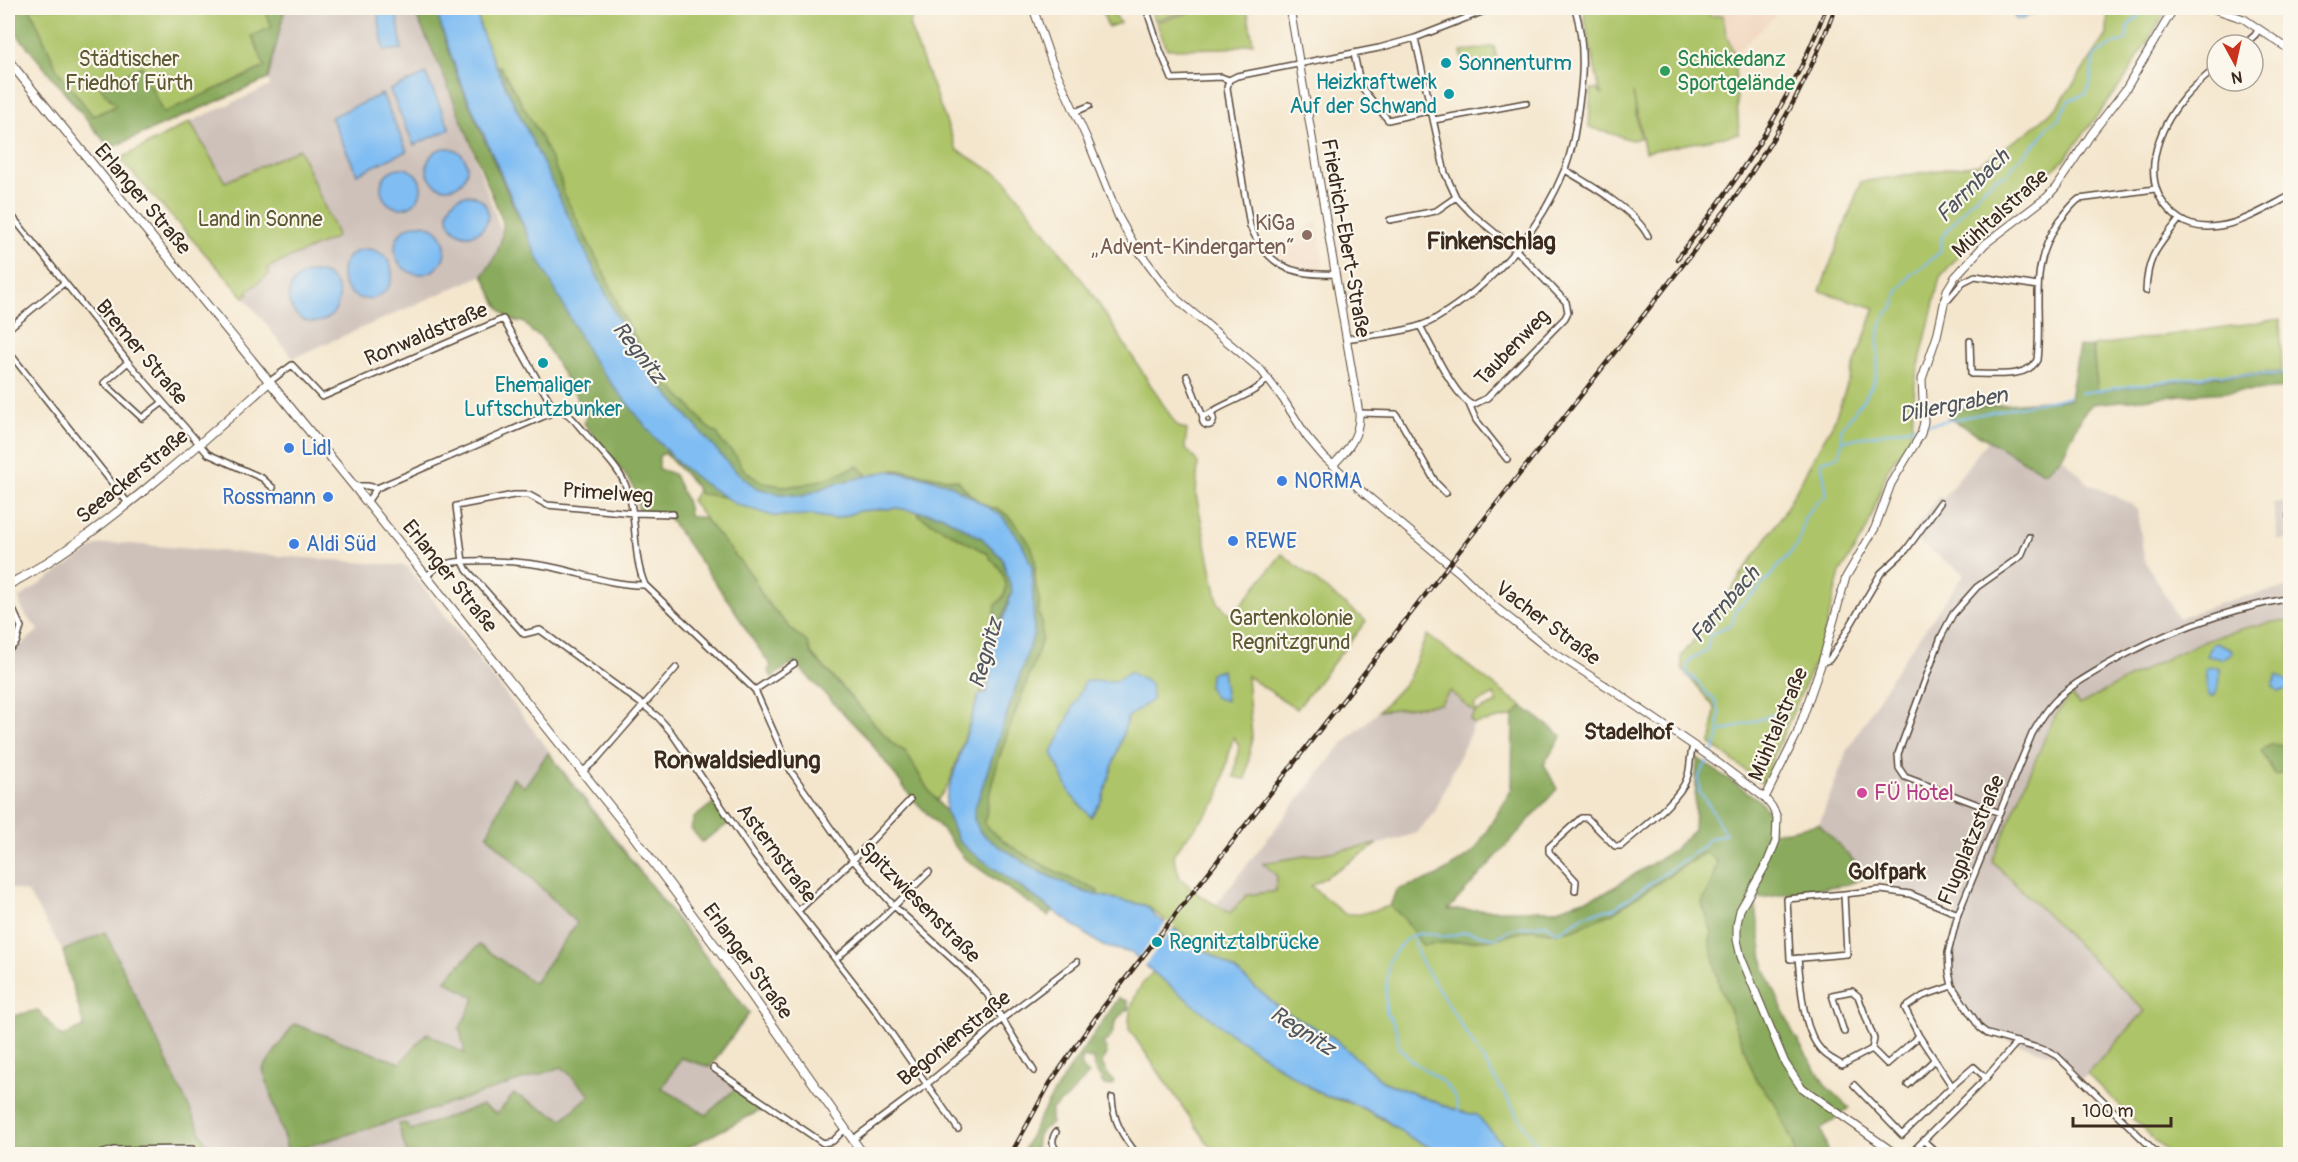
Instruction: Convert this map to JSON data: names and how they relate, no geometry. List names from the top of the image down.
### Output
{
  "streets": {
    "main road": ["Erlanger Straße", "Seeackerstraße"],
    "street": [
      "Mühltalstraße",
      "Friedrich-Ebert-Straße",
      "Ronwaldstraße",
      "Taubenweg",
      "Bremer Straße",
      "Primelweg",
      "Vacher Straße",
      "Flugplatzstraße",
      "Asternstraße",
      "Spitzwiesenstraße",
      "Begonienstraße"
    ]
  },
  "crossings": [
    ["Erlanger Straße", "Ronwaldstraße"],
    ["Erlanger Straße", "Seeackerstraße"],
    ["Erlanger Straße", "Begonienstraße"],
    ["Mühltalstraße", "Vacher Straße"],
    ["Friedrich-Ebert-Straße", "Vacher Straße"],
    ["Ronwaldstraße", "Seeackerstraße"],
    ["Bremer Straße", "Seeackerstraße"],
    ["Primelweg", "Asternstraße"],
    ["Asternstraße", "Begonienstraße"],
    ["Spitzwiesenstraße", "Begonienstraße"]
  ],
  "districts": [
    "Finkenschlag",
    "Stadelhof",
    "Ronwaldsiedlung",
    "Golfpark"
  ],
  "water": ["Farrnbach", "Regnitz", "Dillergraben"],
  "parks": ["Städtischer Friedhof Fürth", "Land in Sonne", "Gartenkolonie Regnitzgrund"],
  "places": [
    "Sonnenturm",
    "Schickedanz Sportgelände",
    "Heizkraftwerk Auf der Schwand",
    "KiGa „Advent-Kindergarten“",
    "Ehemaliger Luftschutzbunker",
    "Lidl",
    "NORMA",
    "Rossmann",
    "REWE",
    "Aldi Süd",
    "FÜ Hotel",
    "Regnitztalbrücke"
  ],
  "scale_bar": "100 m",
  "north": "bottom"
}
